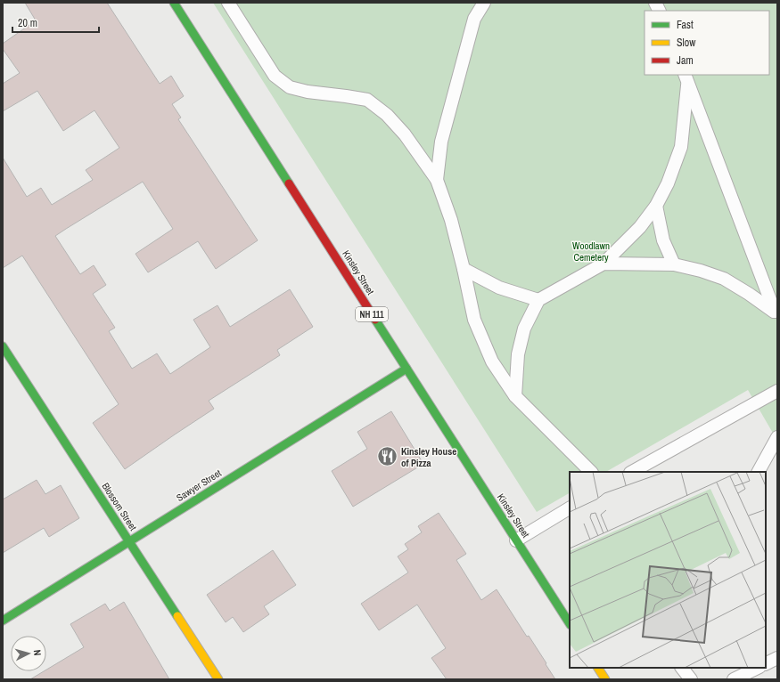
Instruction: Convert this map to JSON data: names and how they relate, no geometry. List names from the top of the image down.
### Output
{
  "streets": {
    "street": [
      "Kinsley Street",
      "NH 111",
      "Sawyer Street",
      "Blossom Street"
    ]
  },
  "crossings": [
    ["Kinsley Street", "Sawyer Street"],
    ["Sawyer Street", "Blossom Street"]
  ],
  "parks": ["Woodlawn Cemetery"],
  "places": {
    "restaurant": ["Kinsley House of Pizza"]
  },
  "legend": ["Fast", "Slow", "Jam"],
  "scale_bar": "20 m",
  "north": "right"
}
